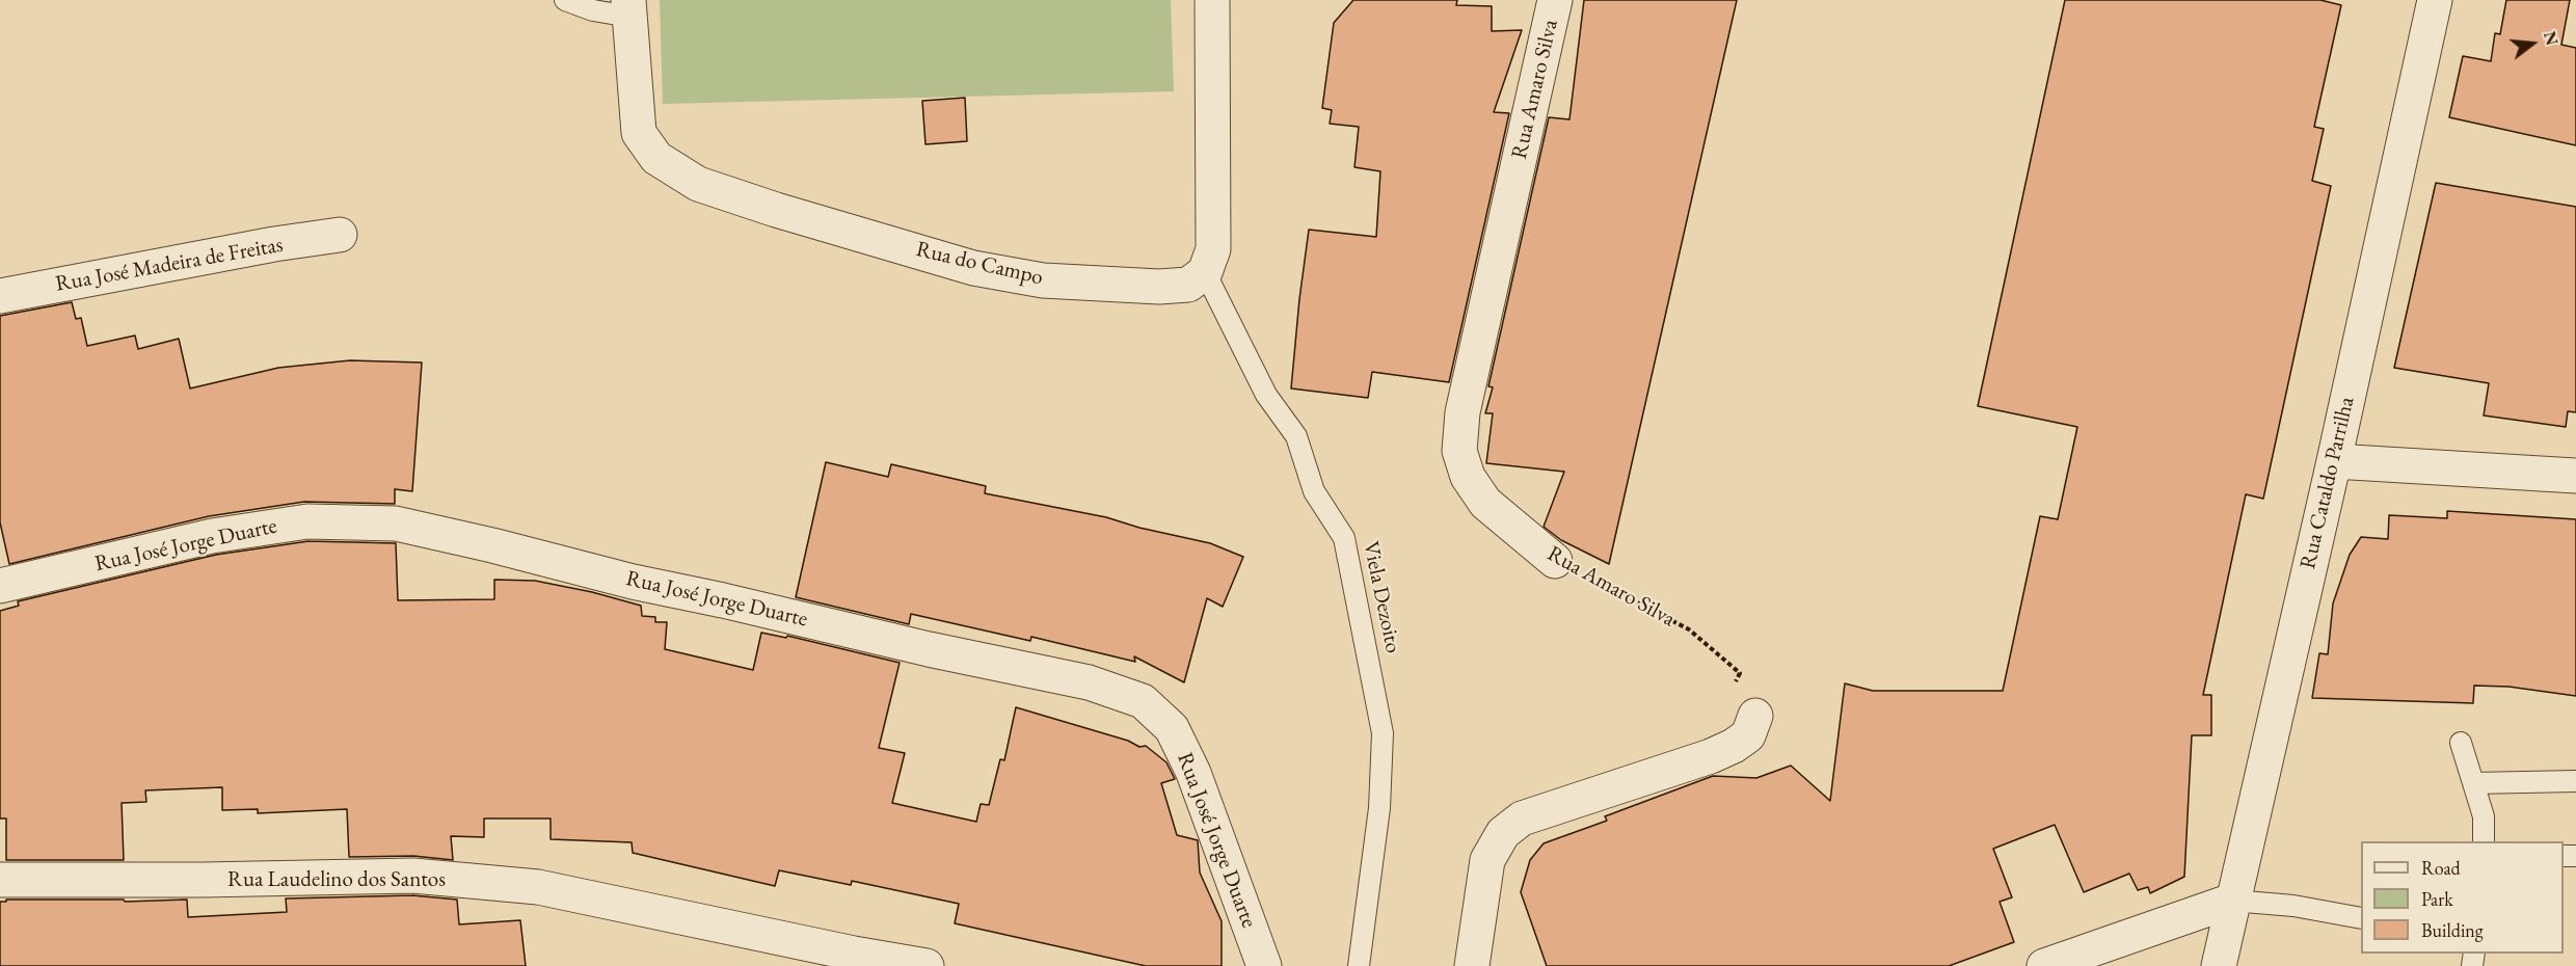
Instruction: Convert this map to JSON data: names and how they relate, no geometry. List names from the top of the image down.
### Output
{
  "streets": {
    "street": [
      "Rua Amaro Silva",
      "Rua do Campo",
      "Rua José Madeira de Freitas",
      "Rua Cataldo Parrilha",
      "Rua José Jorge Duarte",
      "Rua Laudelino dos Santos"
    ],
    "lane": ["Viela Dezoito"]
  },
  "crossings": [
    ["Rua do Campo", "Viela Dezoito"]
  ],
  "legend": ["Road", "Park", "Building"],
  "north": "right"
}
